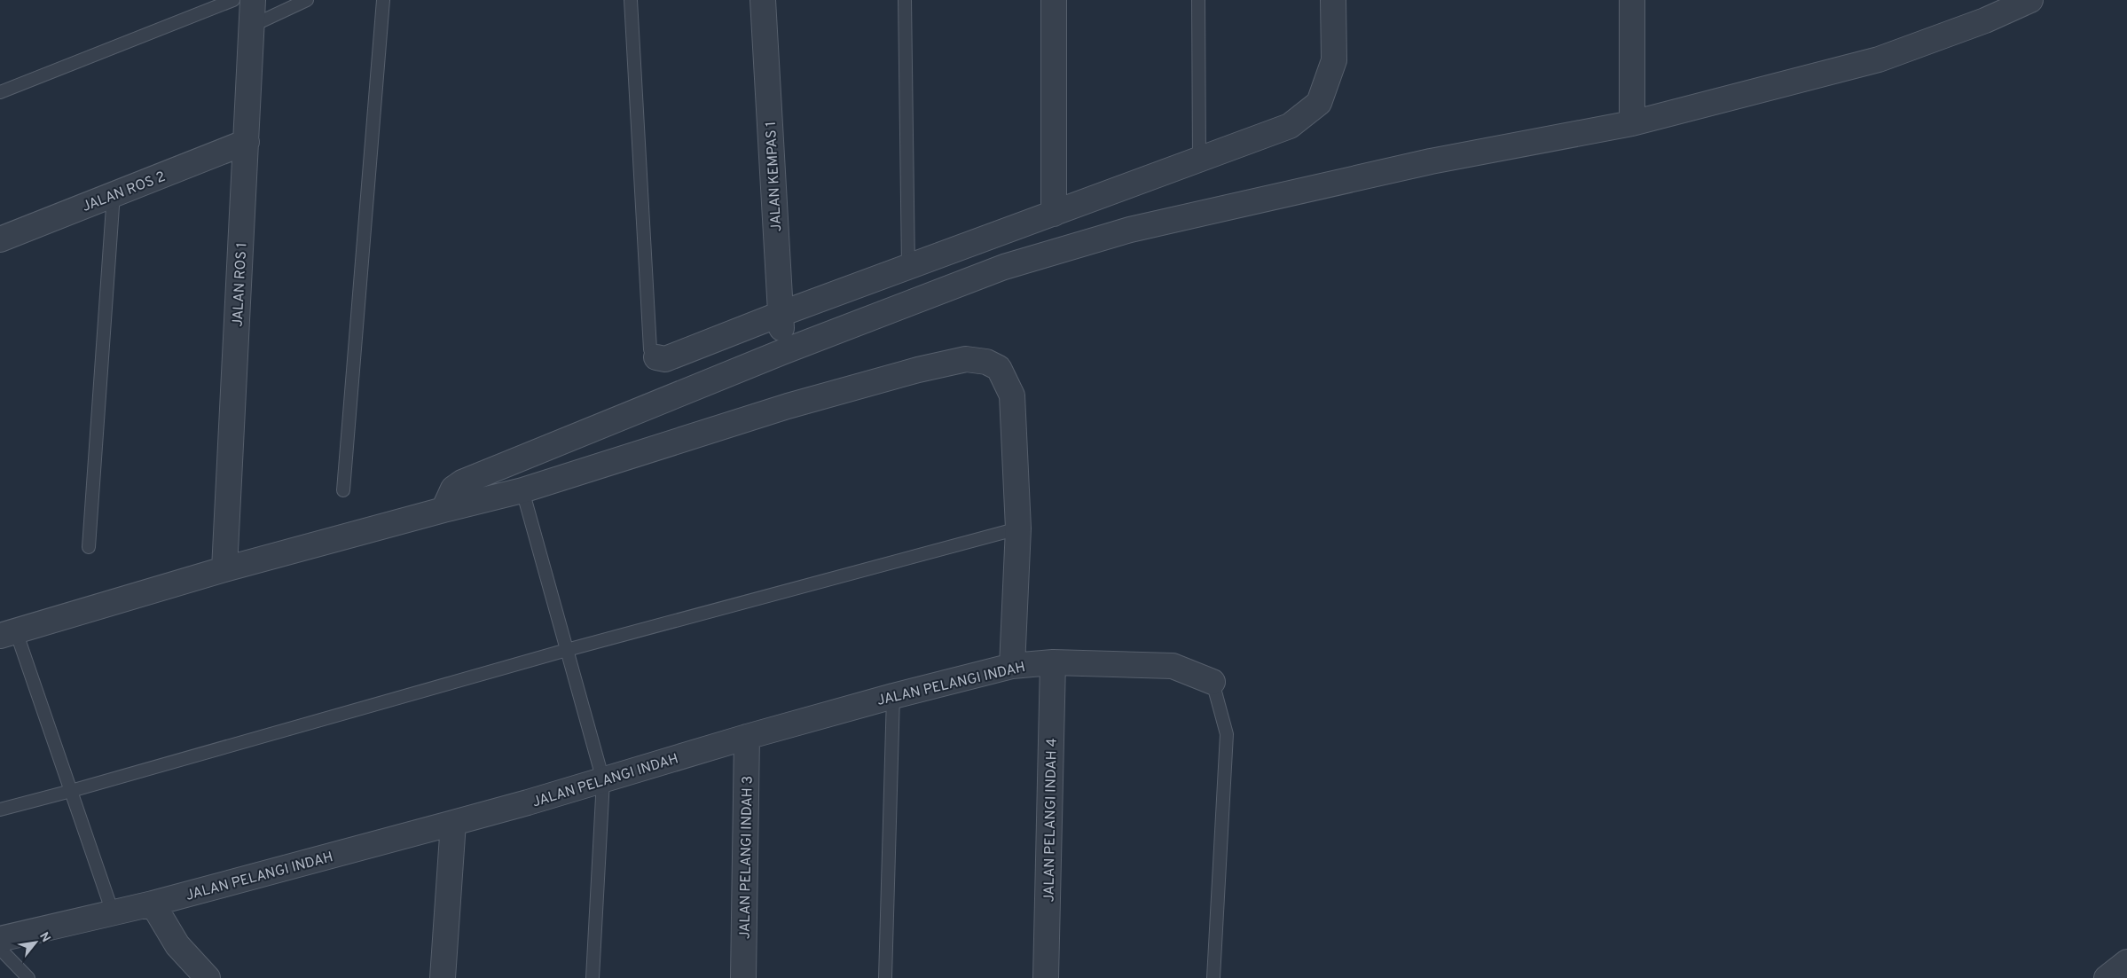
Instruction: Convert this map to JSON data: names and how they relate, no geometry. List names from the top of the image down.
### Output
{
  "streets": {
    "street": [
      "JALAN KEMPAS 1",
      "JALAN ROS 2",
      "JALAN ROS 1",
      "JALAN PELANGI INDAH",
      "JALAN PELANGI INDAH 4",
      "JALAN PELANGI INDAH 3"
    ]
  },
  "crossings": [
    ["JALAN ROS 2", "JALAN ROS 1"],
    ["JALAN PELANGI INDAH", "JALAN PELANGI INDAH 4"],
    ["JALAN PELANGI INDAH", "JALAN PELANGI INDAH 3"]
  ],
  "north": "top right"
}
